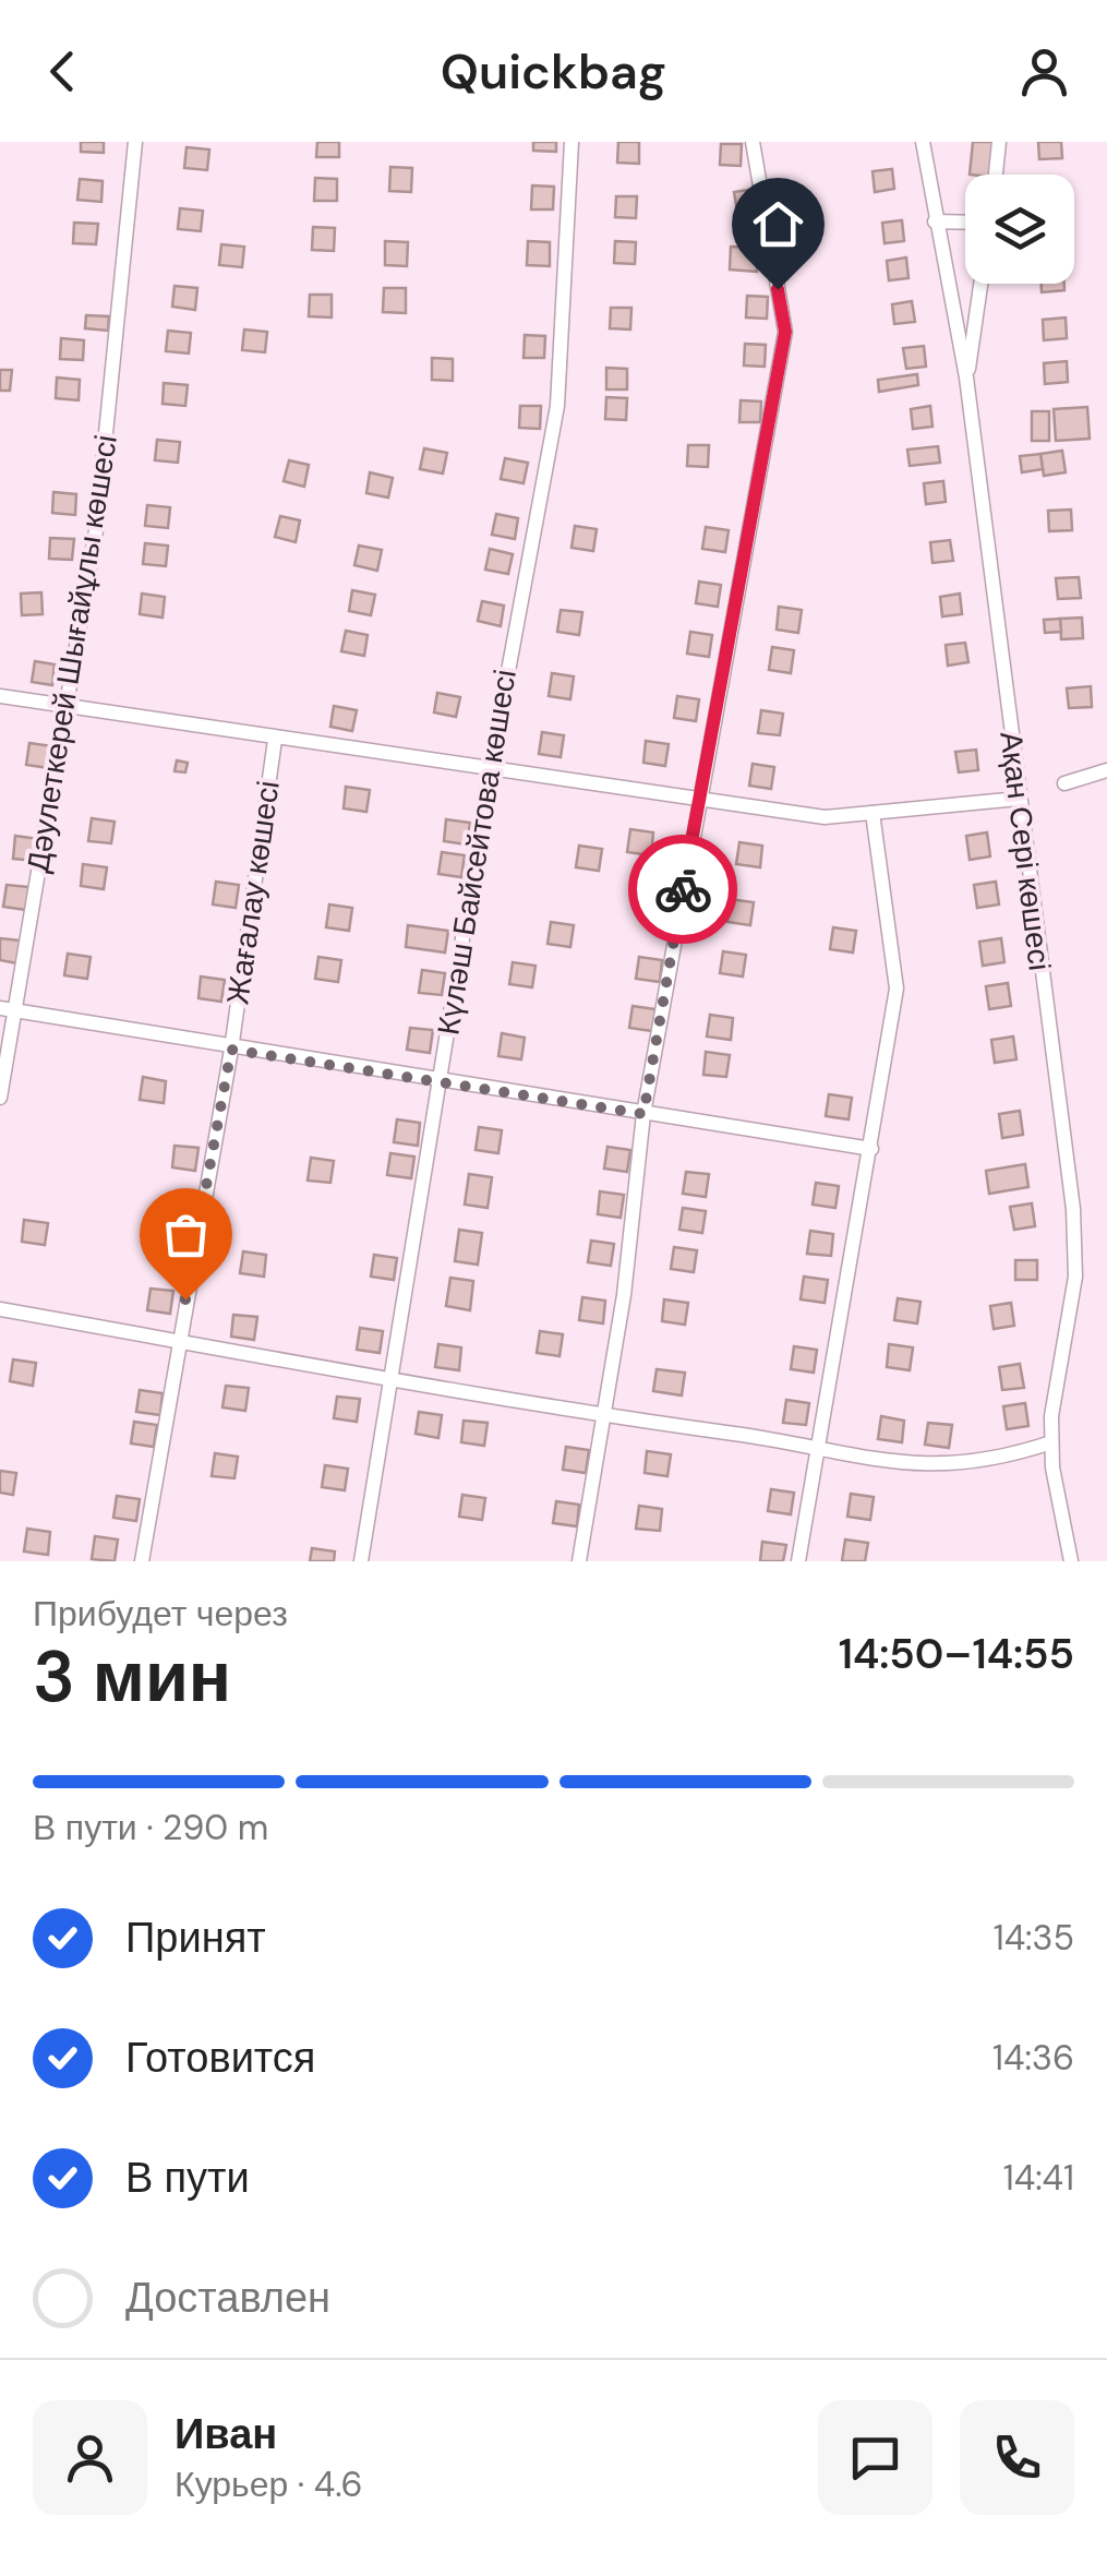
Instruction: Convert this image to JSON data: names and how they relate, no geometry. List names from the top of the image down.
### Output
{
  "streets": {
    "street": [
      "Дәулеткерей Шығайұлы көшесі",
      "Ақан Сері көшесі",
      "Күләш Байсейтова көшесі",
      "Жағалау көшесі"
    ]
  },
  "page": {
    "header": "Quickbag",
    "heading": ["3 мин", "Прибудет через", "14:50–14:55"],
    "panel": ["Иван", "Курьер · 4.6"],
    "bar": "В пути · 290 m",
    "list": [
      ["Принят", "14:35"],
      ["Готовится", "14:36"],
      ["В пути", "14:41"],
      "Доставлен"
    ]
  }
}
